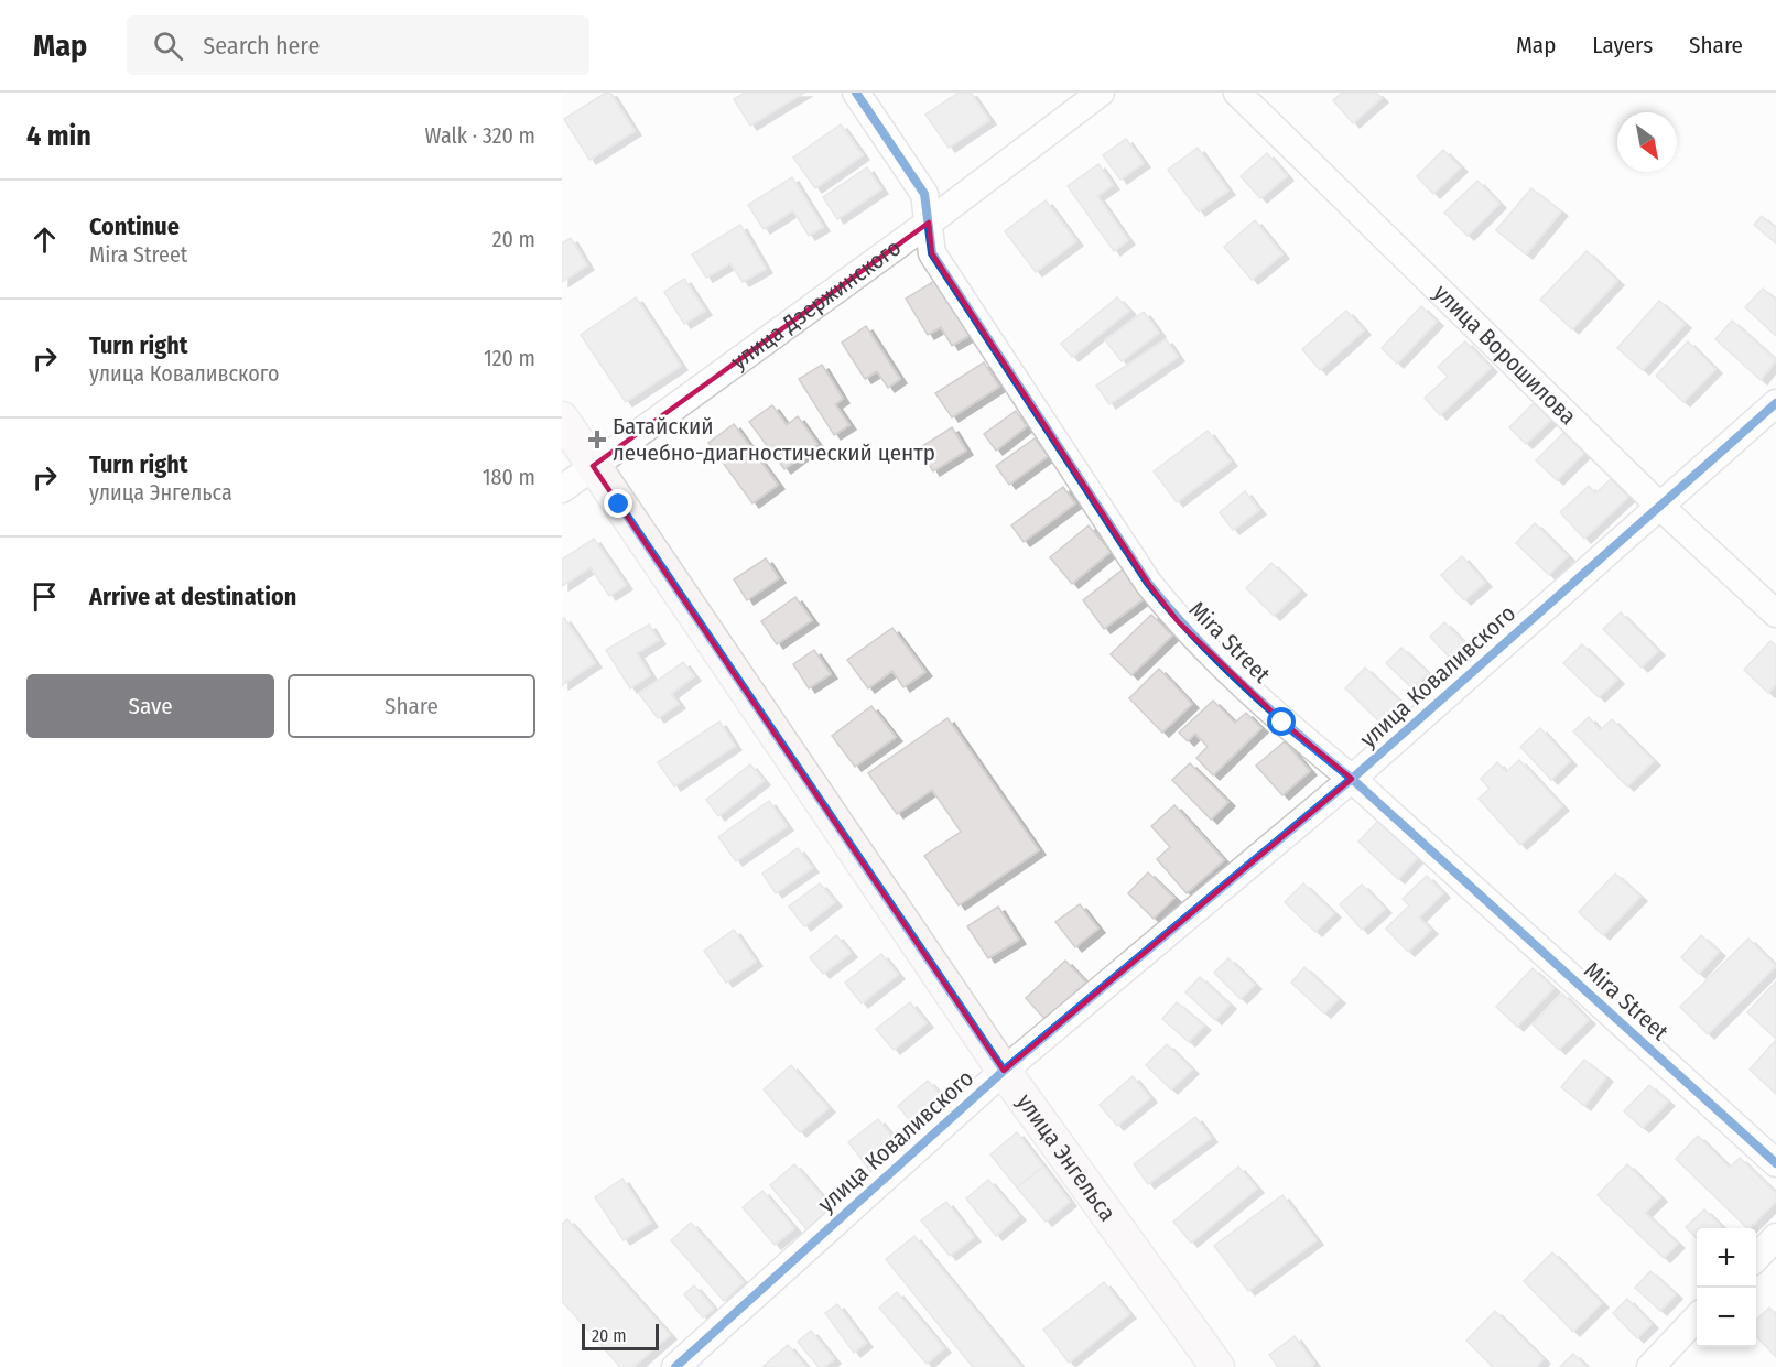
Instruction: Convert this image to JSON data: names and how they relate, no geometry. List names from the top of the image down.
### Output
{
  "streets": {
    "main road": ["улица Энгельса"],
    "street": [
      "улица Дзержинского",
      "улица Ворошилова",
      "Mira Street",
      "улица Коваливского"
    ]
  },
  "crossings": [
    ["улица Дзержинского", "Mira Street"],
    ["улица Дзержинского", "улица Энгельса"],
    ["улица Ворошилова", "улица Коваливского"],
    ["Mira Street", "улица Коваливского"],
    ["улица Коваливского", "улица Энгельса"]
  ],
  "places": {
    "health": ["Батайский лечебно-диагностический центр"]
  },
  "scale_bar": "20 m",
  "north": "bottom right",
  "page": {
    "header": "Map",
    "search": "Search here",
    "nav": ["Map", "Layers", "Share"],
    "heading": ["4 min", "Walk · 320 m"],
    "list": [
      ["Continue", "Mira Street", "20 m"],
      ["Turn right", "улица Коваливского", "120 m"],
      ["Turn right", "улица Энгельса", "180 m"],
      "Arrive at destination"
    ],
    "buttons": ["Save", "Share"],
    "map_buttons": ["+", "−"],
    "scale": "20 m"
  }
}
